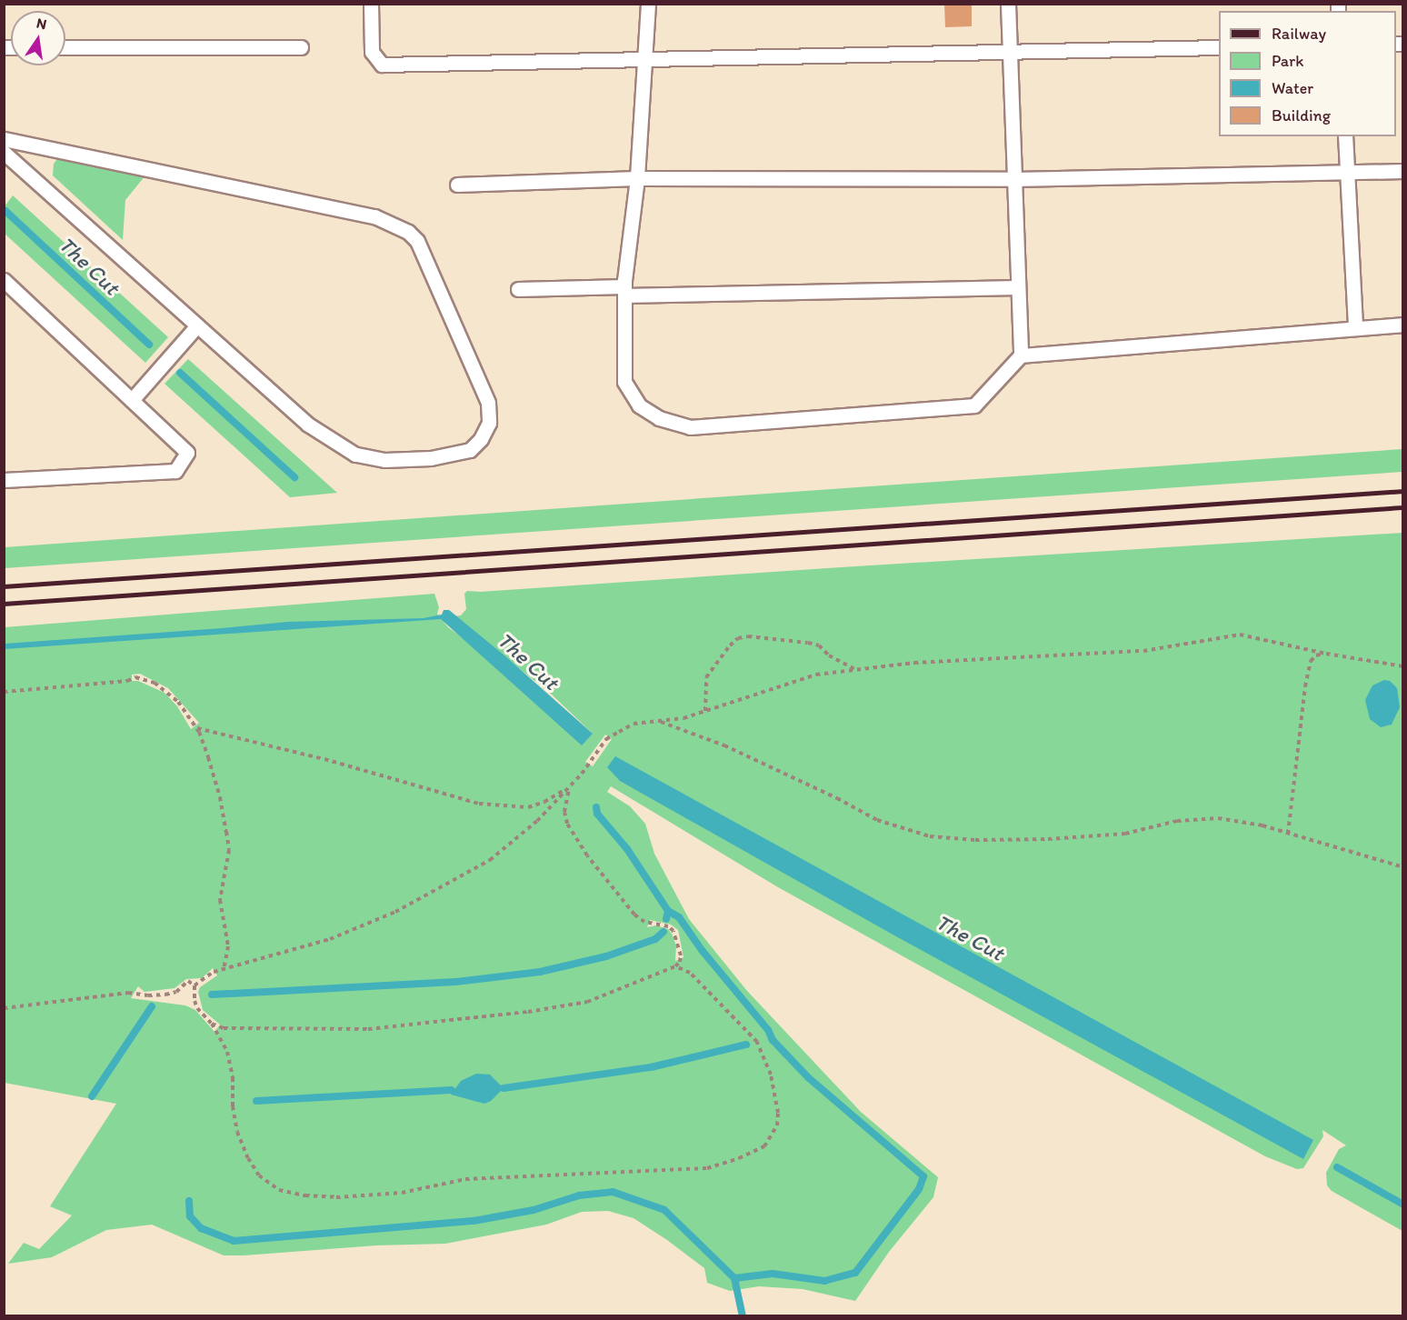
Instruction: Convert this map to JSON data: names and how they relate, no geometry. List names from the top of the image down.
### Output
{
  "water": ["The Cut"],
  "legend": [
    "Railway",
    "Park",
    "Water",
    "Building"
  ],
  "north": "top"
}
